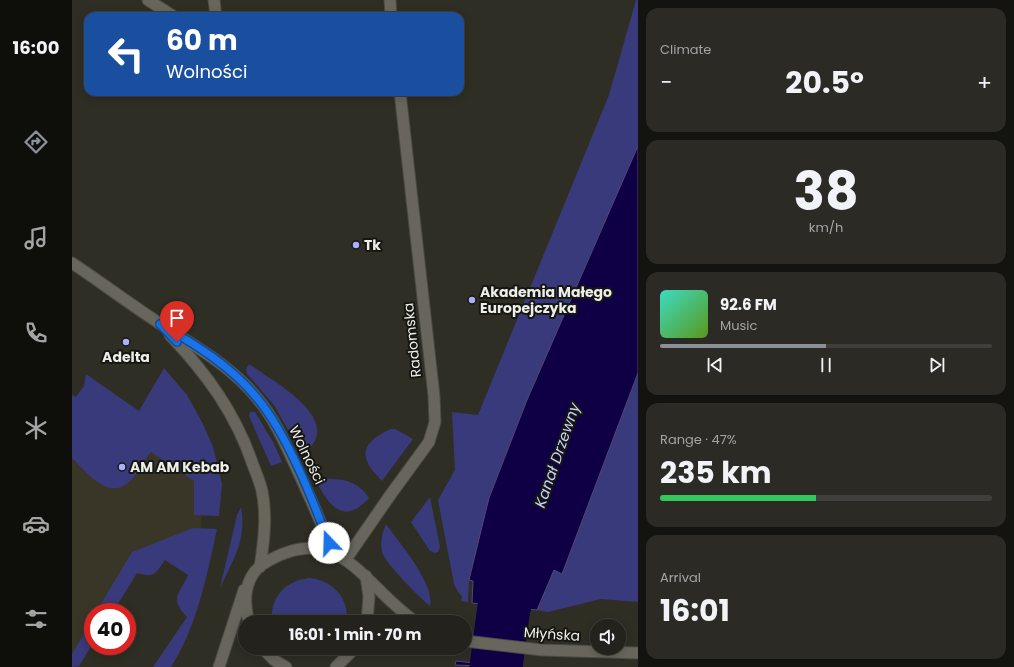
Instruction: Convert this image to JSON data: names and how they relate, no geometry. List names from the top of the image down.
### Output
{
  "streets": {
    "street": ["Radomska", "Wolności", "Młyńska"]
  },
  "water": ["Kanał Drzewny"],
  "places": [
    "Tk",
    "Akademia Małego Europejczyka",
    "Adelta",
    "AM AM Kebab"
  ],
  "page": {
    "tabs": "16:00",
    "tile": [
      "Climate",
      ["38", "km/h"],
      ["Range · 47%", "235 km"],
      ["Arrival", "16:01"]
    ],
    "turn": ["60 m", "Wolności"],
    "heat": ["−", "20.5°", "+"],
    "song": ["92.6 FM", "Music"],
    "limit": "40",
    "trip": "16:01 · 1 min · 70 m"
  }
}
